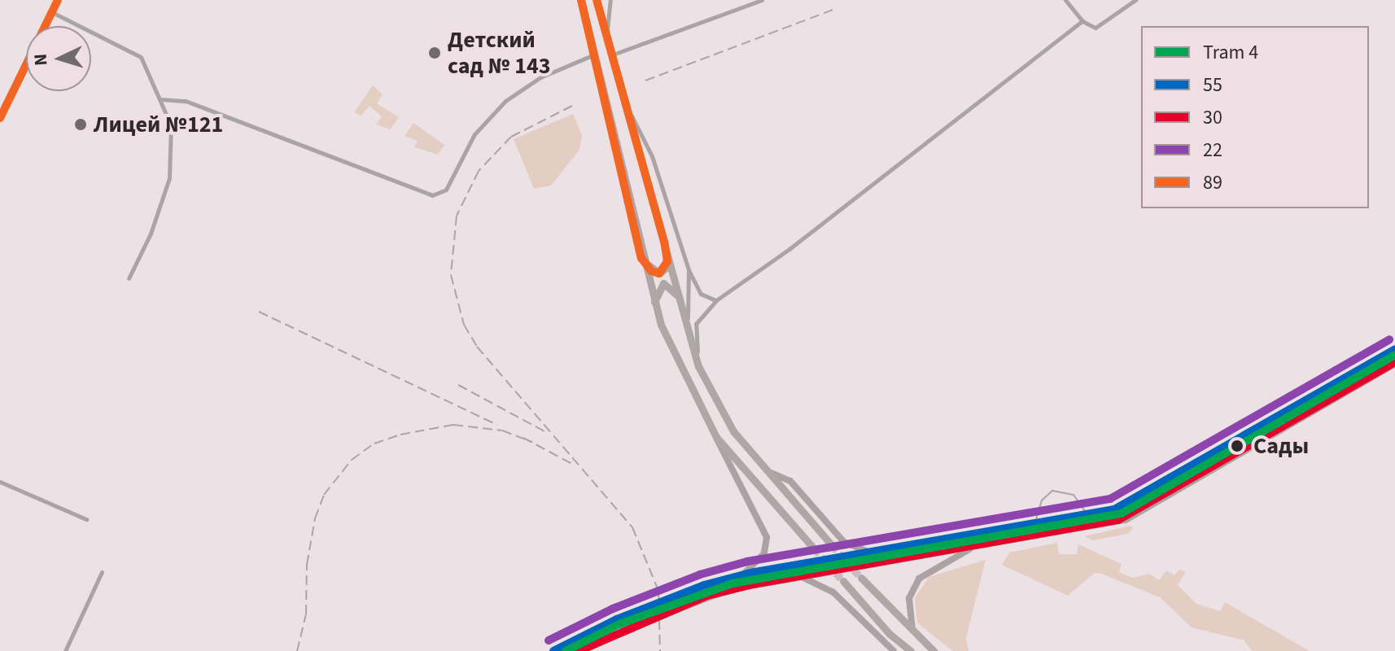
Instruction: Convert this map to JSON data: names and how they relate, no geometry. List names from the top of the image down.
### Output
{
  "places": ["Детский сад № 143", "Лицей №121", "Сады"],
  "lines": [
    "transit line 89",
    "transit line 22",
    "transit line 55",
    "tram line 4",
    "transit line 30"
  ],
  "legend": [
    "Tram 4",
    "55",
    "30",
    "22",
    "89"
  ],
  "north": "left"
}
